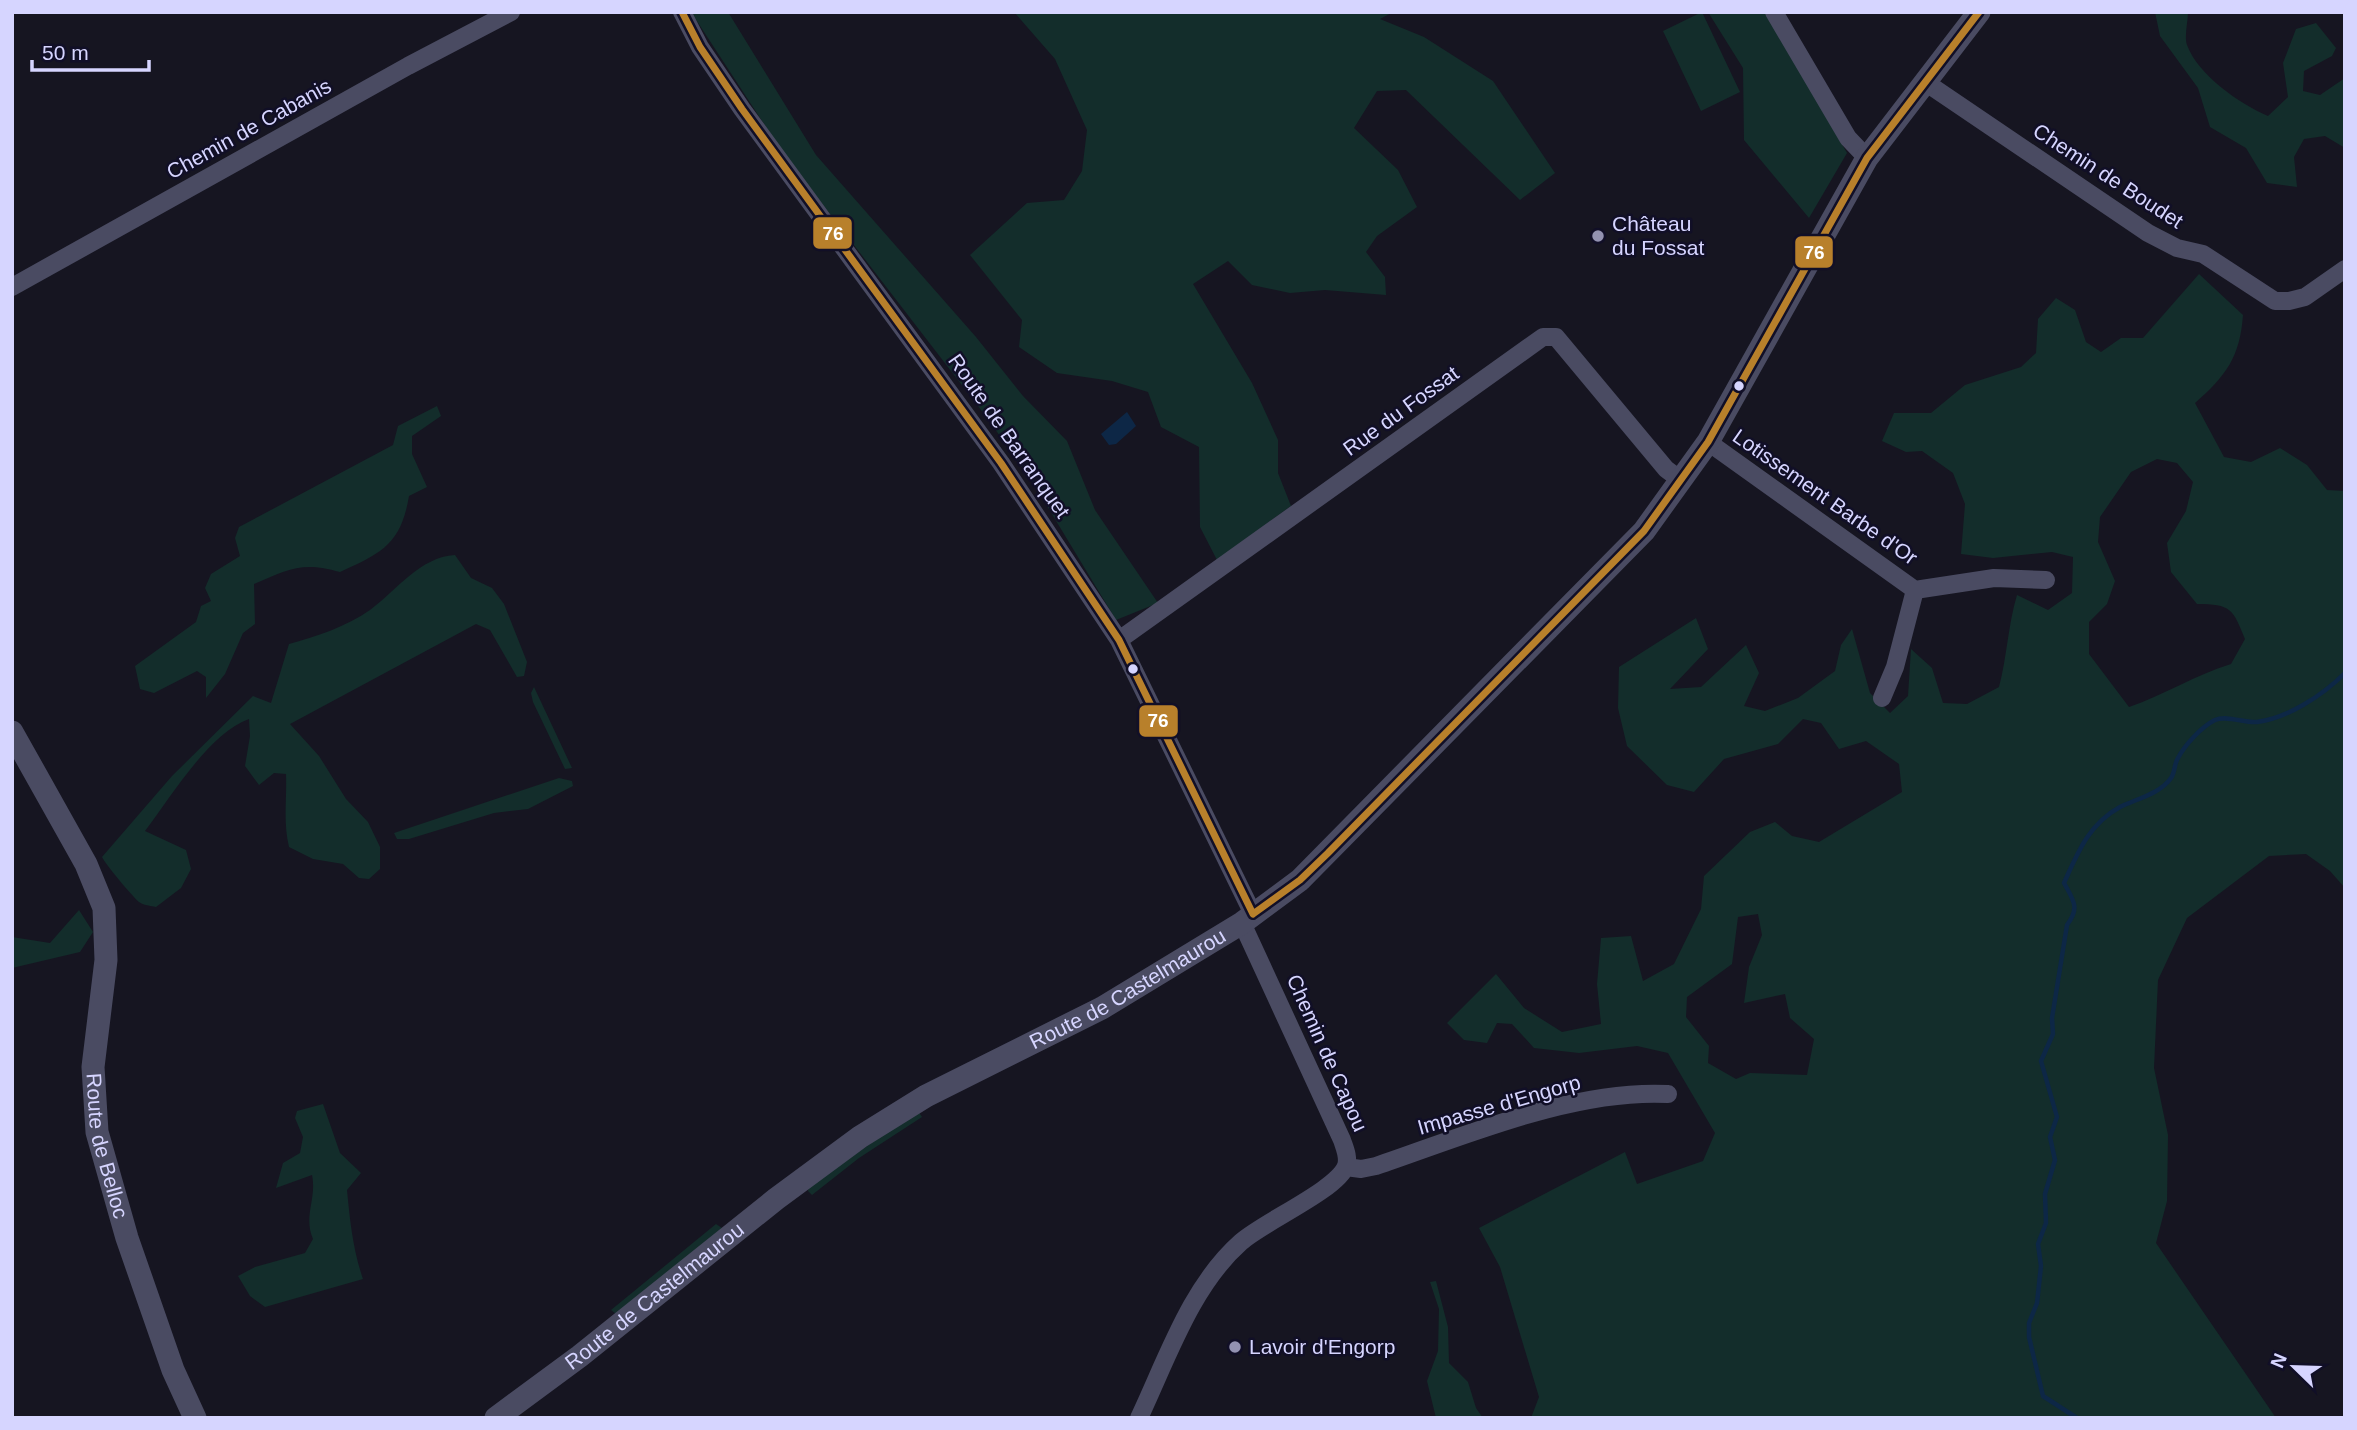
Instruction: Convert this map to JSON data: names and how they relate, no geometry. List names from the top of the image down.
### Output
{
  "streets": {
    "street": [
      "Chemin de Cabanis",
      "Chemin de Boudet",
      "Rue du Fossat",
      "Route de Barranquet",
      "Lotissement Barbe d'Or",
      "Route de Castelmaurou",
      "Chemin de Capou",
      "Impasse d'Engorp",
      "Route de Belloc"
    ]
  },
  "crossings": [
    ["Chemin de Boudet", "Route de Castelmaurou"],
    ["Rue du Fossat", "Route de Barranquet"],
    ["Rue du Fossat", "Route de Castelmaurou"],
    ["Route de Barranquet", "Route de Castelmaurou"],
    ["Route de Barranquet", "Chemin de Capou"],
    ["Lotissement Barbe d'Or", "Route de Castelmaurou"],
    ["Route de Castelmaurou", "Chemin de Capou"],
    ["Chemin de Capou", "Impasse d'Engorp"]
  ],
  "places": ["Château du Fossat", "Lavoir d'Engorp"],
  "lines": ["transit line 76"],
  "scale_bar": "50 m",
  "north": "top left"
}
